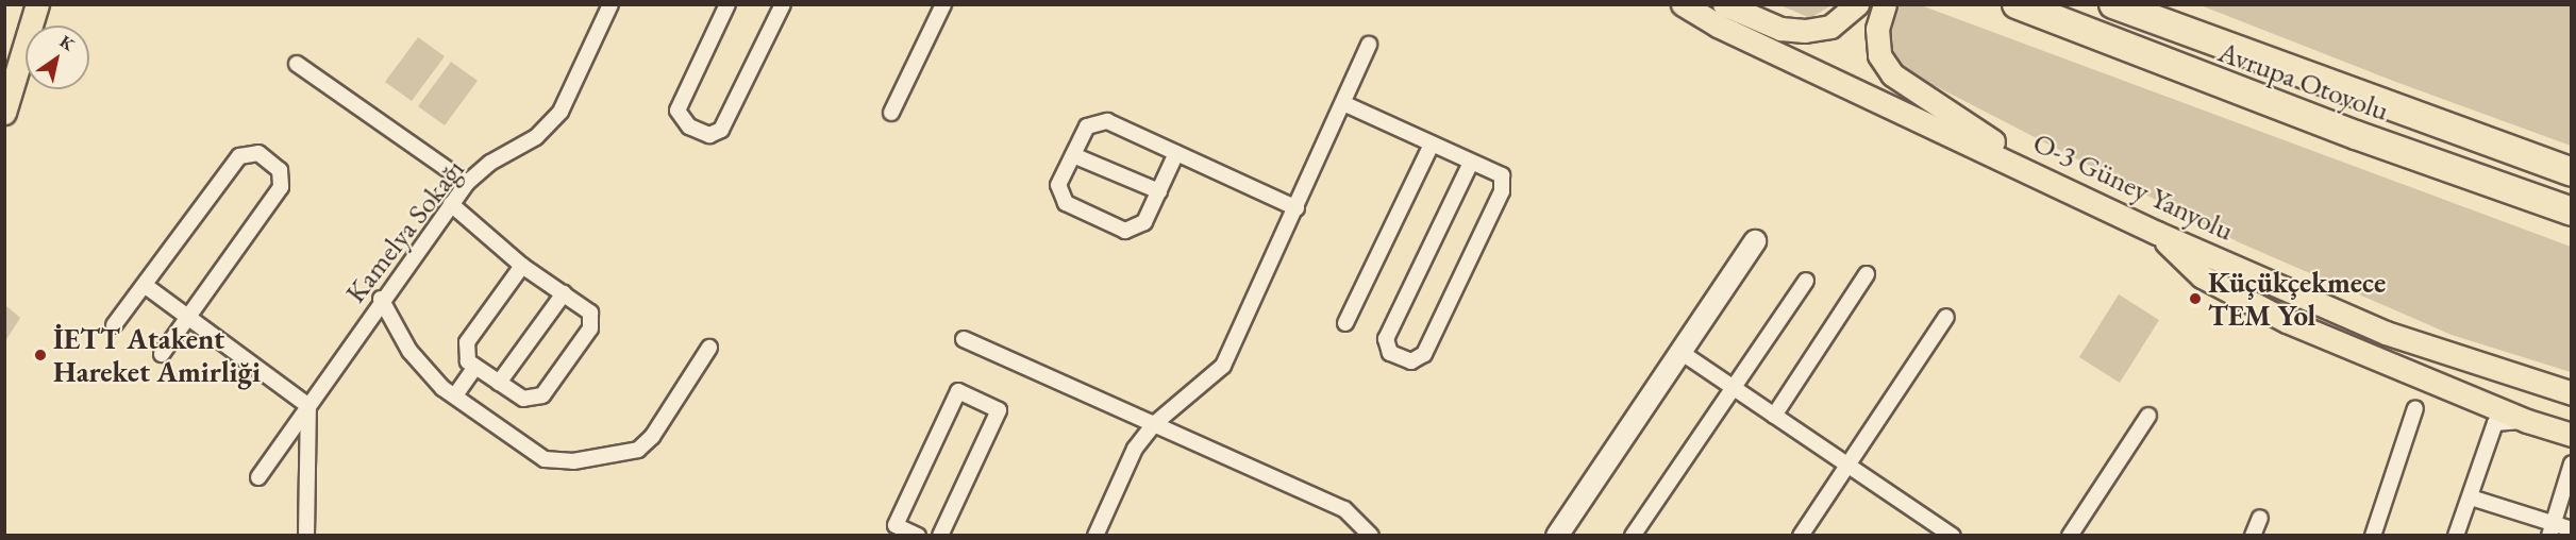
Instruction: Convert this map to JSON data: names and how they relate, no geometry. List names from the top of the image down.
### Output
{
  "streets": {
    "highway": ["Avrupa Otoyolu"],
    "main road": ["O-3 Güney Yanyolu"],
    "street": ["Kamelya Sokağı"]
  },
  "places": ["Küçükçekmece TEM Yol", "İETT Atakent Hareket Amirliği"],
  "north": "top right"
}
